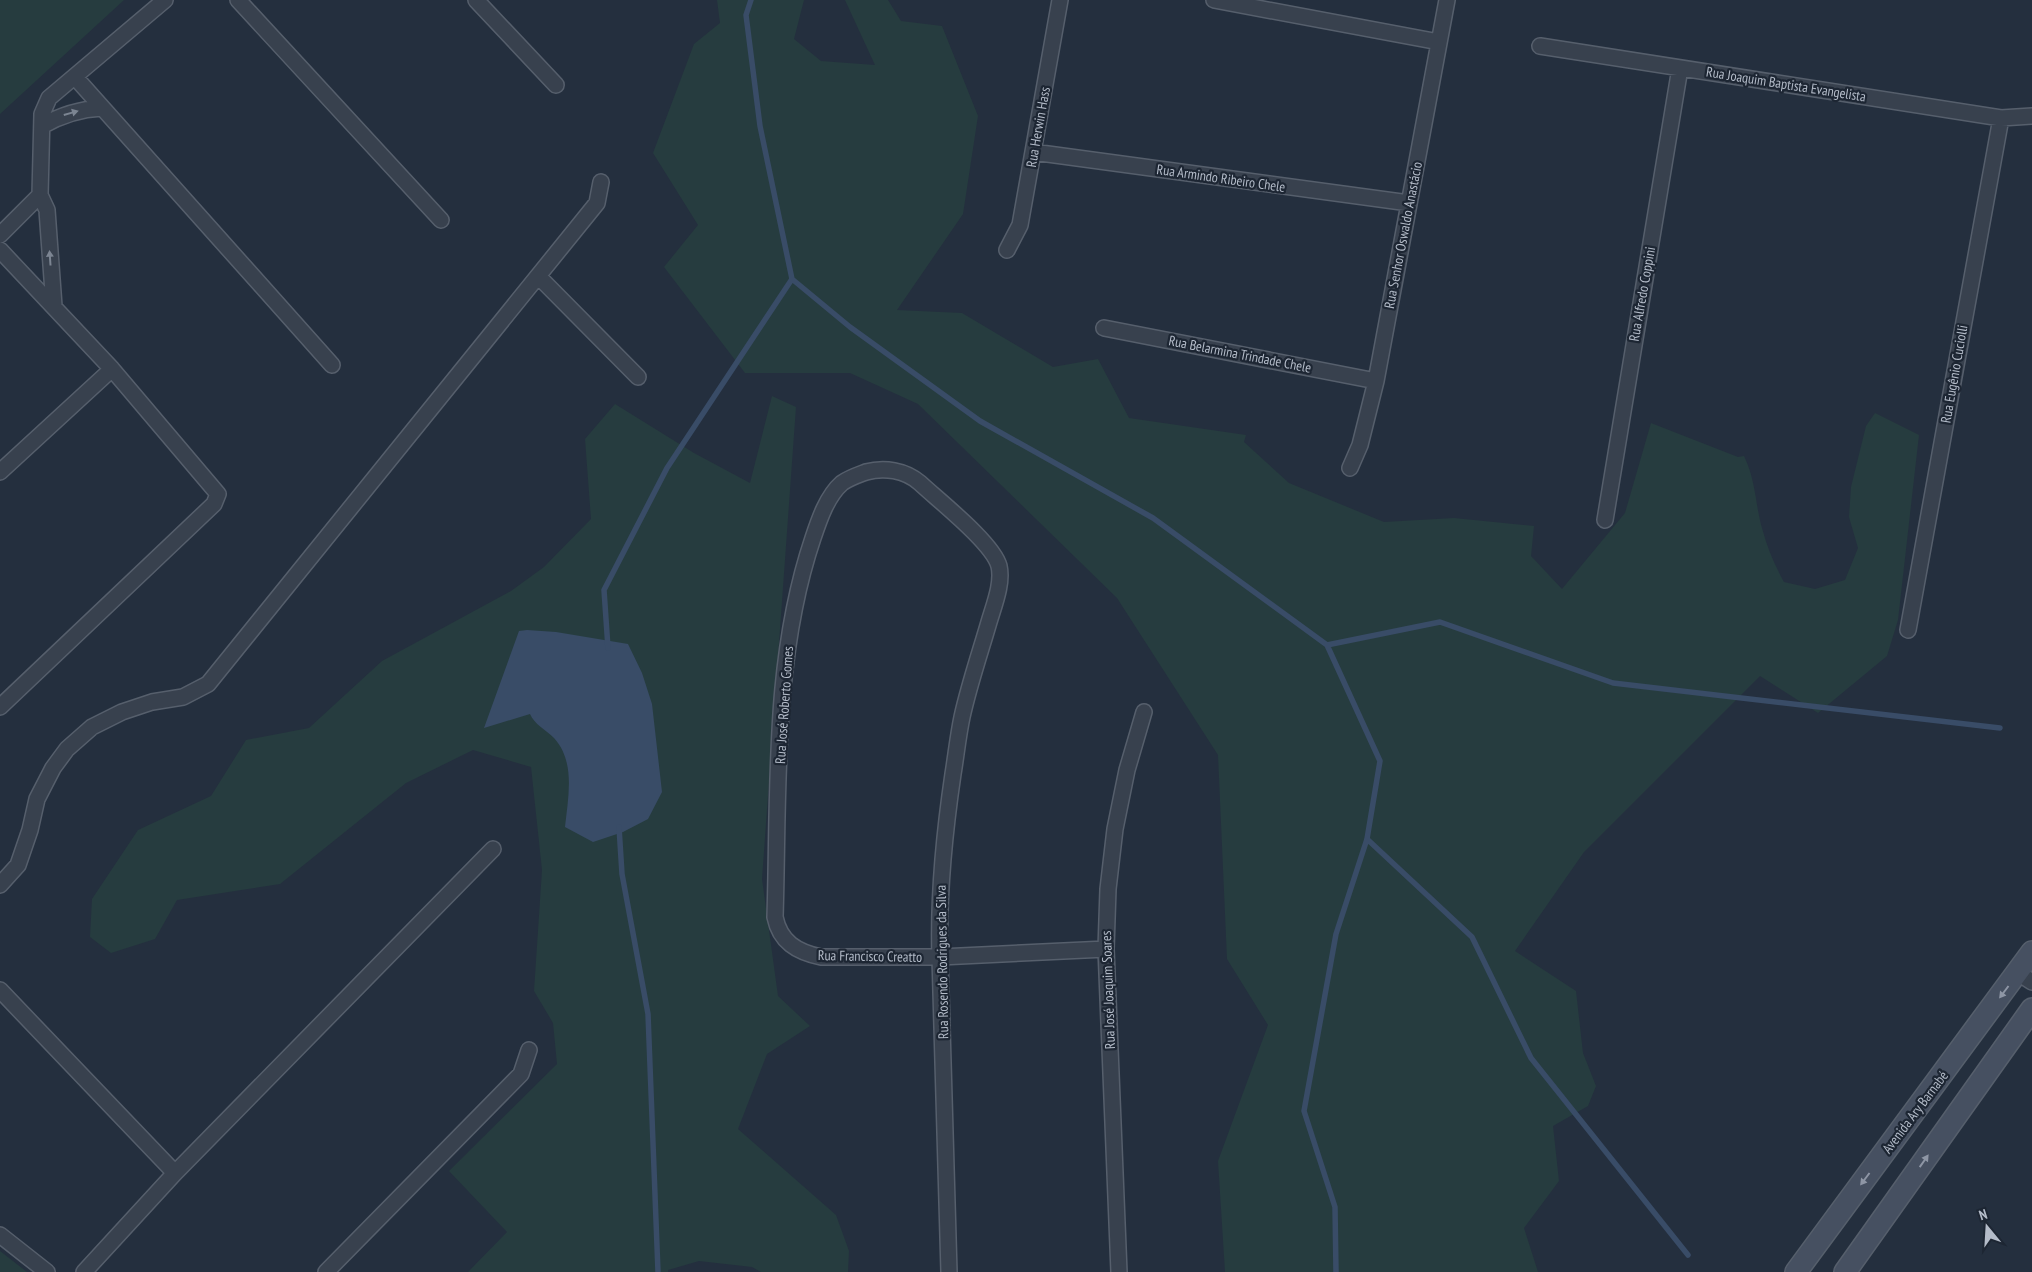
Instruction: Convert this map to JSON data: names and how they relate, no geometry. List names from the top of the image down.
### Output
{
  "streets": {
    "street": [
      "Rua Joaquim Baptista Evangelista",
      "Rua Herwin Hass",
      "Rua Armindo Ribeiro Chele",
      "Rua Senhor Oswaldo Anastácio",
      "Rua Alfredo Coppini",
      "Rua Belarmina Trindade Chele",
      "Rua Eugênio Cuciolli",
      "Rua José Roberto Gomes",
      "Rua Francisco Creatto",
      "Rua Rosendo Rodrigues da Silva",
      "Rua José Joaquim Soares",
      "Avenida Ary Barnabé"
    ]
  },
  "crossings": [
    ["Rua Joaquim Baptista Evangelista", "Rua Alfredo Coppini"],
    ["Rua Joaquim Baptista Evangelista", "Rua Eugênio Cuciolli"],
    ["Rua Herwin Hass", "Rua Armindo Ribeiro Chele"],
    ["Rua Armindo Ribeiro Chele", "Rua Senhor Oswaldo Anastácio"],
    ["Rua Senhor Oswaldo Anastácio", "Rua Belarmina Trindade Chele"],
    ["Rua José Roberto Gomes", "Rua Francisco Creatto"],
    ["Rua José Roberto Gomes", "Rua Rosendo Rodrigues da Silva"],
    ["Rua Francisco Creatto", "Rua Rosendo Rodrigues da Silva"],
    ["Rua Francisco Creatto", "Rua José Joaquim Soares"]
  ],
  "north": "top"
}
